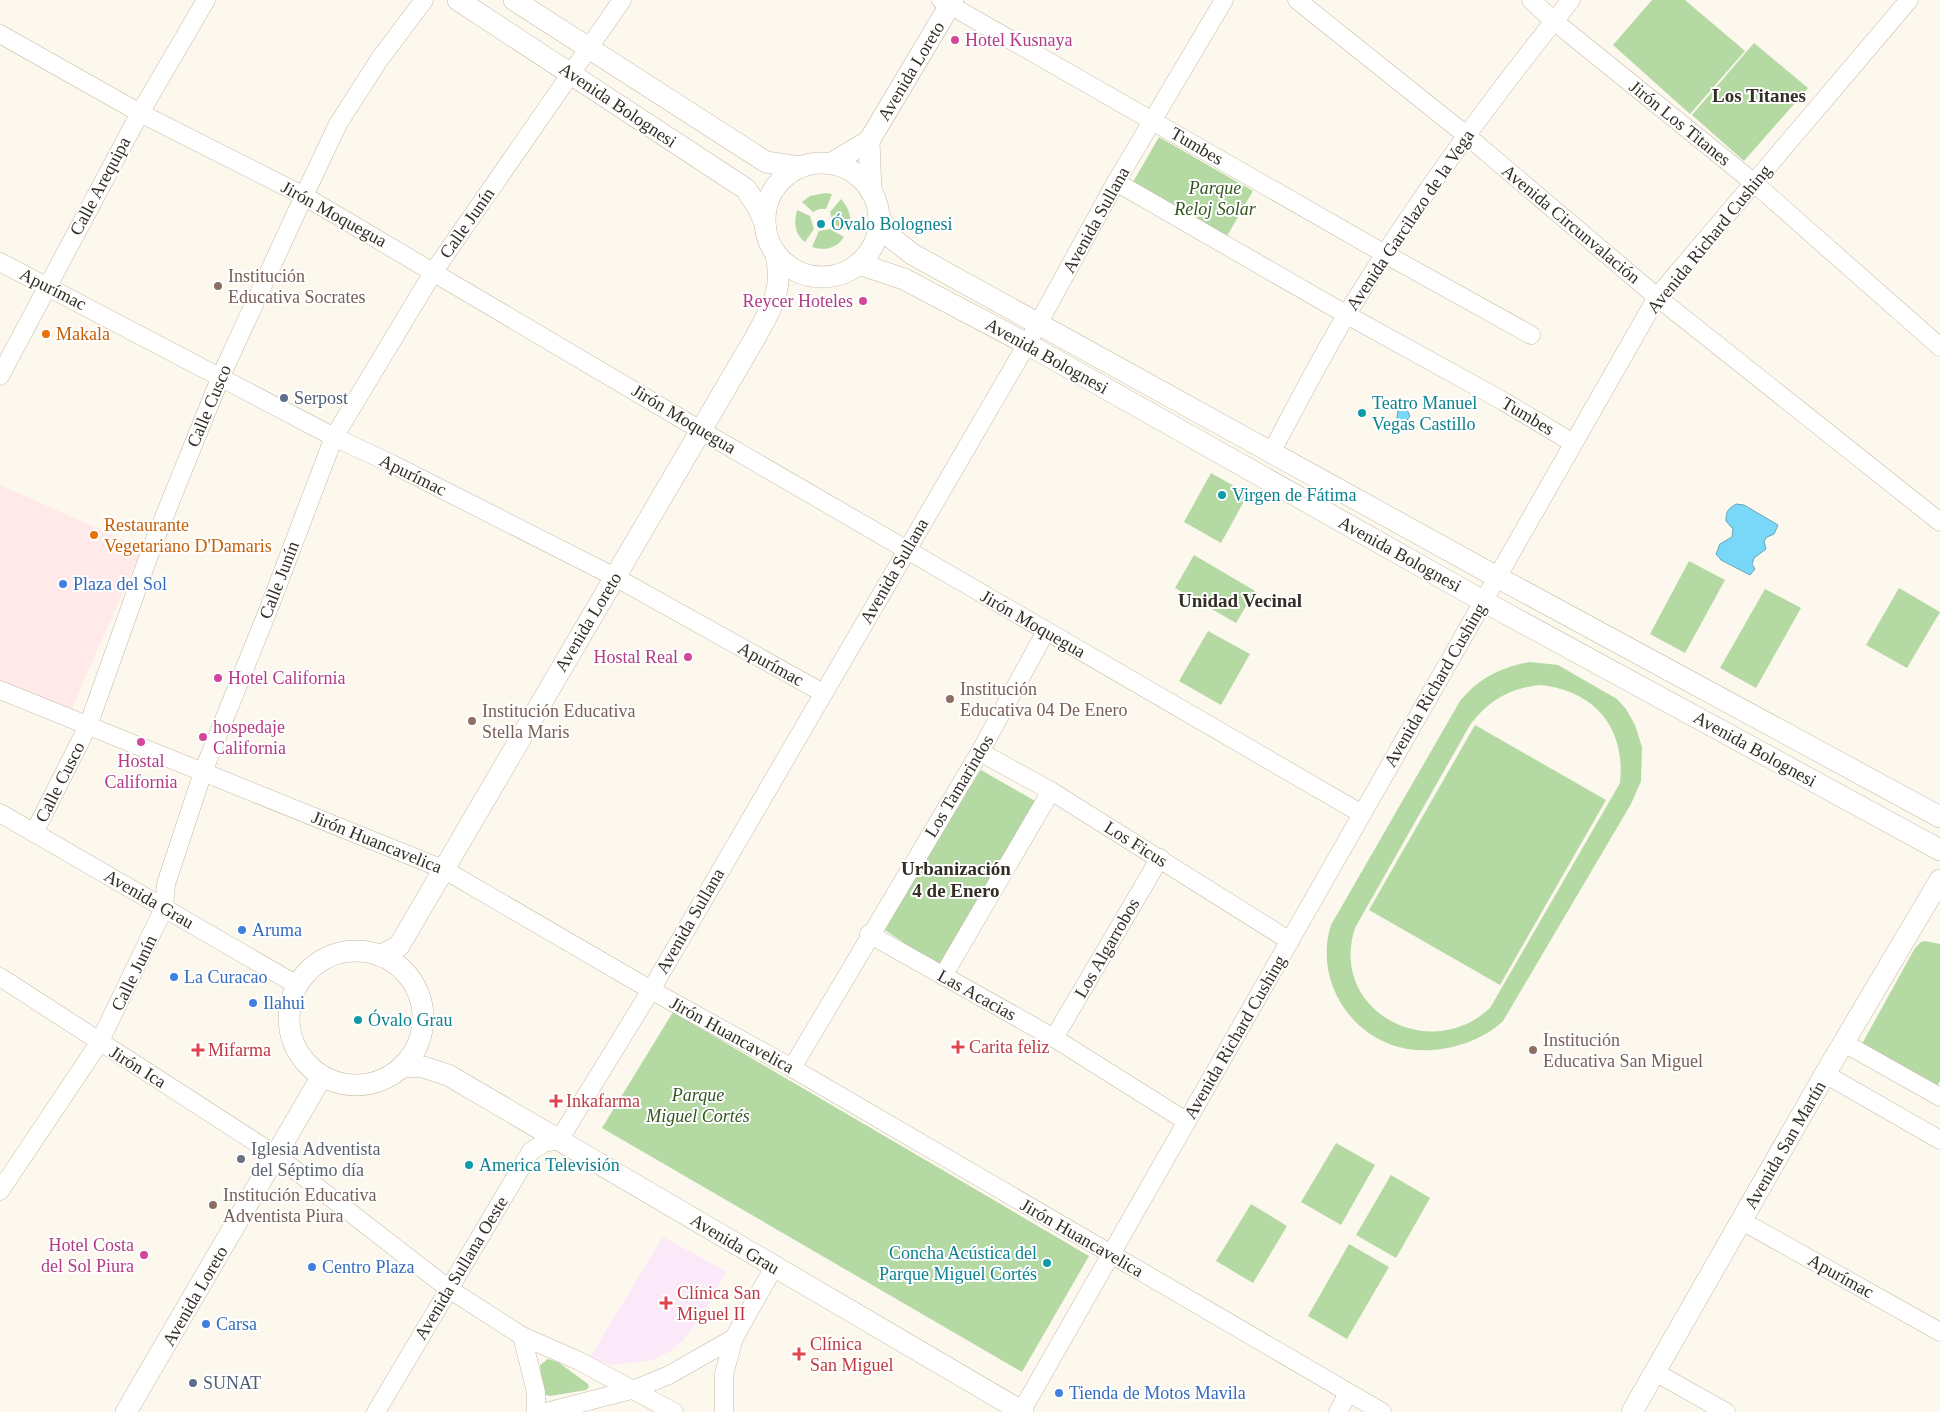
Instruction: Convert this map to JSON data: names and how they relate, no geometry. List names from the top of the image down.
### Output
{
  "streets": {
    "main road": [
      "Avenida Loreto",
      "Avenida Bolognesi",
      "Avenida Grau",
      "Avenida San Martín"
    ],
    "street": [
      "Jirón Los Titanes",
      "Tumbes",
      "Calle Arequipa",
      "Jirón Moquegua",
      "Avenida Sullana",
      "Avenida Garcilazo de la Vega",
      "Calle Junín",
      "Avenida Circunvalación",
      "Avenida Richard Cushing",
      "Apurímac",
      "Calle Cusco",
      "Los Tamarindos",
      "Jirón Huancavelica",
      "Los Ficus",
      "Los Algarrobos",
      "Las Acacias",
      "Jirón Ica",
      "Avenida Sullana Oeste"
    ]
  },
  "crossings": [
    ["Avenida Loreto", "Avenida Bolognesi"],
    ["Avenida Loreto", "Tumbes"],
    ["Avenida Loreto", "Jirón Moquegua"],
    ["Avenida Loreto", "Apurímac"],
    ["Avenida Loreto", "Jirón Huancavelica"],
    ["Avenida Loreto", "Avenida Grau"],
    ["Avenida Loreto", "Jirón Ica"],
    ["Avenida Bolognesi", "Avenida Sullana"],
    ["Avenida Bolognesi", "Avenida Garcilazo de la Vega"],
    ["Avenida Bolognesi", "Calle Junín"],
    ["Avenida Bolognesi", "Avenida Richard Cushing"],
    ["Jirón Los Titanes", "Avenida Garcilazo de la Vega"],
    ["Jirón Los Titanes", "Avenida Richard Cushing"],
    ["Tumbes", "Avenida Sullana"],
    ["Tumbes", "Avenida Garcilazo de la Vega"],
    ["Tumbes", "Avenida Richard Cushing"],
    ["Calle Arequipa", "Jirón Moquegua"],
    ["Calle Arequipa", "Apurímac"],
    ["Jirón Moquegua", "Avenida Sullana"],
    ["Jirón Moquegua", "Calle Junín"],
    ["Jirón Moquegua", "Avenida Richard Cushing"],
    ["Jirón Moquegua", "Calle Cusco"],
    ["Jirón Moquegua", "Los Tamarindos"],
    ["Avenida Sullana", "Apurímac"],
    ["Avenida Sullana", "Jirón Huancavelica"],
    ["Avenida Sullana", "Avenida Grau"],
    ["Avenida Sullana", "Avenida Sullana Oeste"],
    ["Avenida Garcilazo de la Vega", "Avenida Circunvalación"],
    ["Calle Junín", "Apurímac"],
    ["Calle Junín", "Jirón Huancavelica"],
    ["Calle Junín", "Avenida Grau"],
    ["Calle Junín", "Jirón Ica"],
    ["Avenida Circunvalación", "Avenida Richard Cushing"],
    ["Avenida Richard Cushing", "Jirón Huancavelica"],
    ["Avenida Richard Cushing", "Los Ficus"],
    ["Avenida Richard Cushing", "Avenida Grau"],
    ["Avenida Richard Cushing", "Las Acacias"],
    ["Apurímac", "Calle Cusco"],
    ["Apurímac", "Avenida San Martín"],
    ["Calle Cusco", "Jirón Huancavelica"],
    ["Calle Cusco", "Avenida Grau"],
    ["Los Tamarindos", "Jirón Huancavelica"],
    ["Los Tamarindos", "Los Ficus"],
    ["Los Tamarindos", "Las Acacias"],
    ["Los Ficus", "Los Algarrobos"],
    ["Avenida Grau", "Avenida Sullana Oeste"],
    ["Los Algarrobos", "Las Acacias"],
    ["Jirón Ica", "Avenida Sullana Oeste"]
  ],
  "districts": ["Los Titanes", "Unidad Vecinal", "Urbanización 4 de Enero"],
  "parks": ["Parque Reloj Solar", "Parque Miguel Cortés"],
  "places": {
    "other": [
      "Hotel Kusnaya",
      "Óvalo Bolognesi",
      "Institución Educativa Socrates",
      "Reycer Hoteles",
      "Makala",
      "Serpost",
      "Teatro Manuel Vegas Castillo",
      "Virgen de Fátima",
      "Restaurante Vegetariano D'Damaris",
      "Plaza del Sol",
      "Hostal Real",
      "Hotel California",
      "Institución Educativa 04 De Enero",
      "Institución Educativa Stella Maris",
      "hospedaje California",
      "Hostal California",
      "Aruma",
      "La Curacao",
      "Ilahui",
      "Óvalo Grau",
      "Institución Educativa San Miguel",
      "Iglesia Adventista del Séptimo día",
      "America Televisión",
      "Institución Educativa Adventista Piura",
      "Hotel Costa del Sol Piura",
      "Concha Acústica del Parque Miguel Cortés",
      "Centro Plaza",
      "Carsa",
      "SUNAT",
      "Tienda de Motos Mavila"
    ],
    "health": [
      "Carita feliz",
      "Mifarma",
      "Inkafarma",
      "Clínica San Miguel II",
      "Clínica San Miguel"
    ]
  }
}
